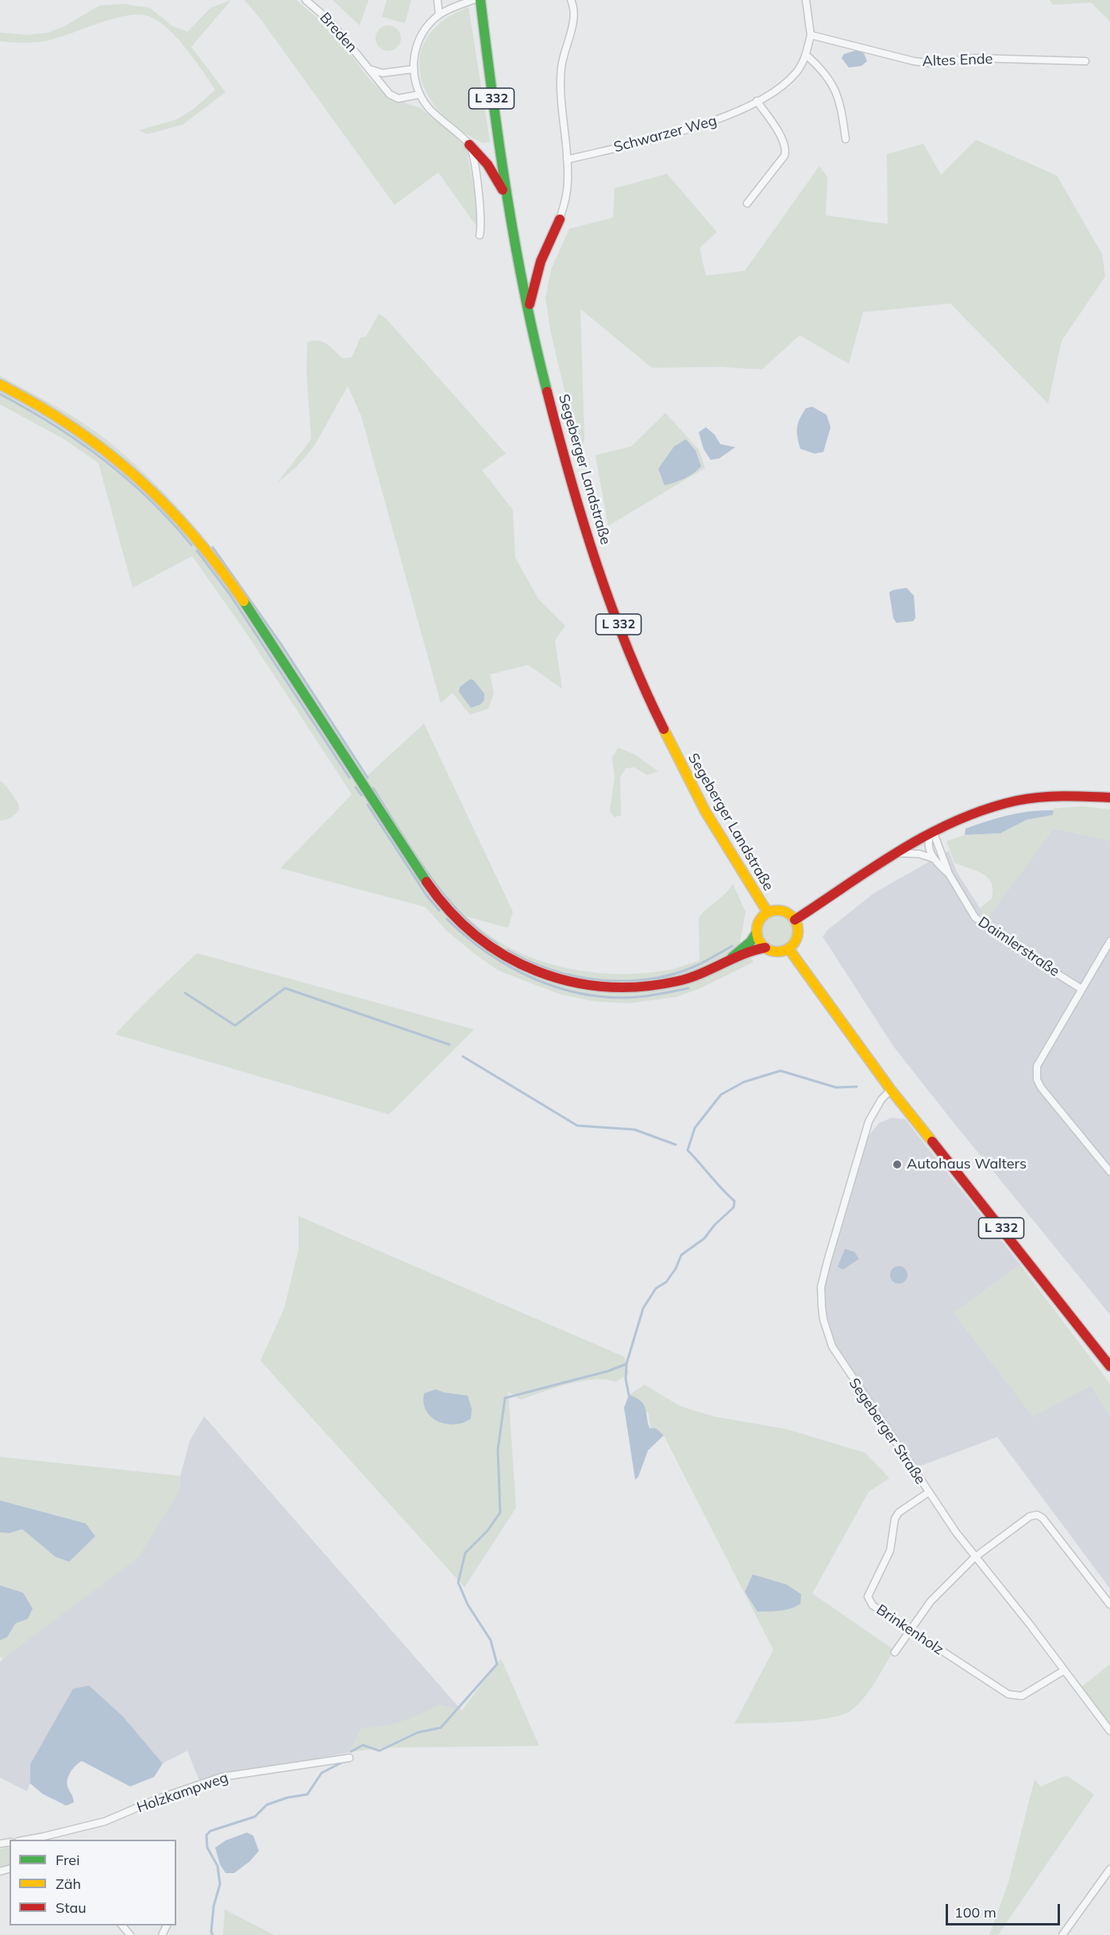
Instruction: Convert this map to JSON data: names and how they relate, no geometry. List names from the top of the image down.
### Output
{
  "streets": {
    "main road": ["L 332", "Segeberger Landstraße"],
    "street": [
      "Breden",
      "Altes Ende",
      "Schwarzer Weg",
      "Daimlerstraße",
      "Segeberger Straße",
      "Brinkenholz",
      "Holzkampweg"
    ]
  },
  "crossings": [
    ["Altes Ende", "Schwarzer Weg"],
    ["L 332", "Segeberger Landstraße"],
    ["L 332", "Segeberger Straße"],
    ["Segeberger Straße", "Brinkenholz"]
  ],
  "places": ["Autohaus Walters"],
  "legend": ["Frei", "Zäh", "Stau"],
  "scale_bar": "100 m"
}
